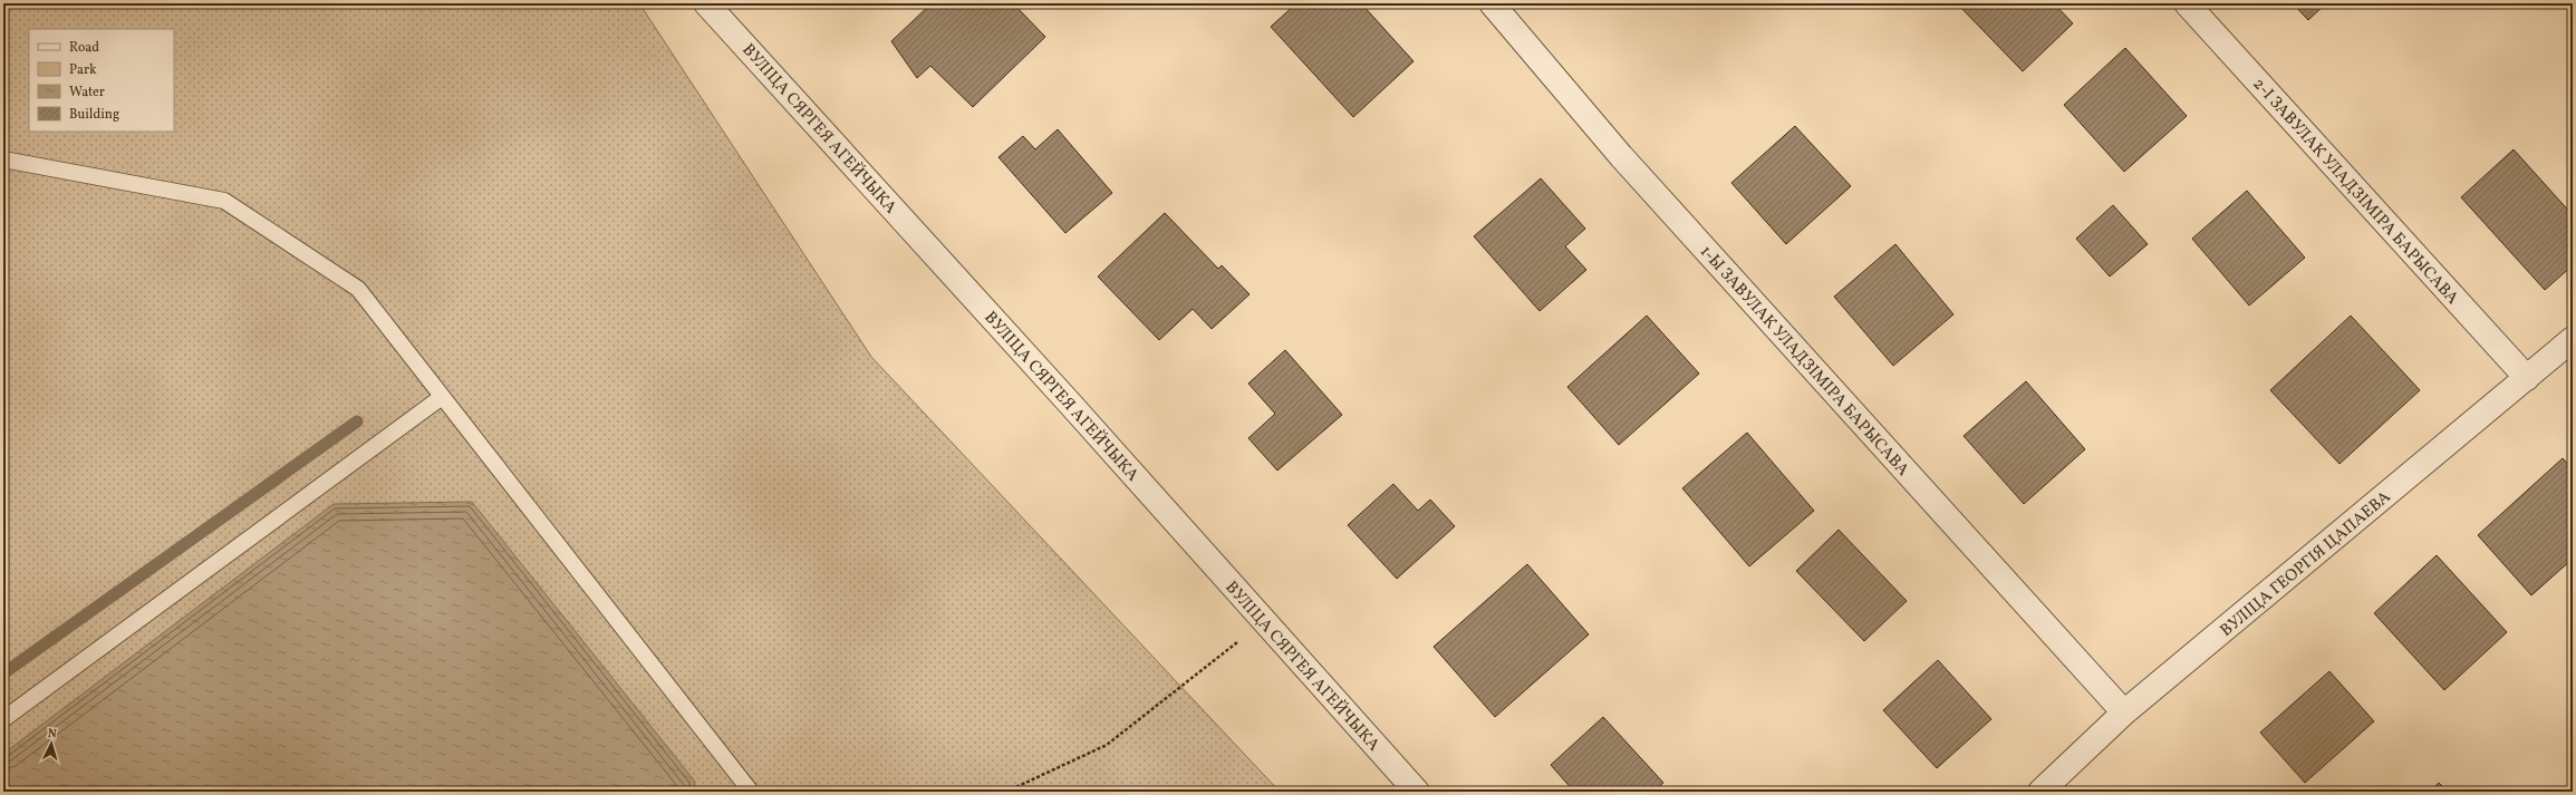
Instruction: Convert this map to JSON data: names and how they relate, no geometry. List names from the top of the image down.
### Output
{
  "streets": {
    "street": [
      "ВУЛІЦА СЯРГЕЯ АГЕЙЧЫКА",
      "2-І ЗАВУЛАК УЛАДЗІМІРА БАРЫСАВА",
      "1-Ы ЗАВУЛАК УЛАДЗІМІРА БАРЫСАВА",
      "ВУЛІЦА ГЕОРГІЯ ЦАПАЕВА"
    ]
  },
  "crossings": [
    ["2-І ЗАВУЛАК УЛАДЗІМІРА БАРЫСАВА", "ВУЛІЦА ГЕОРГІЯ ЦАПАЕВА"],
    ["1-Ы ЗАВУЛАК УЛАДЗІМІРА БАРЫСАВА", "ВУЛІЦА ГЕОРГІЯ ЦАПАЕВА"]
  ],
  "legend": [
    "Road",
    "Park",
    "Water",
    "Building"
  ],
  "north": "top"
}
